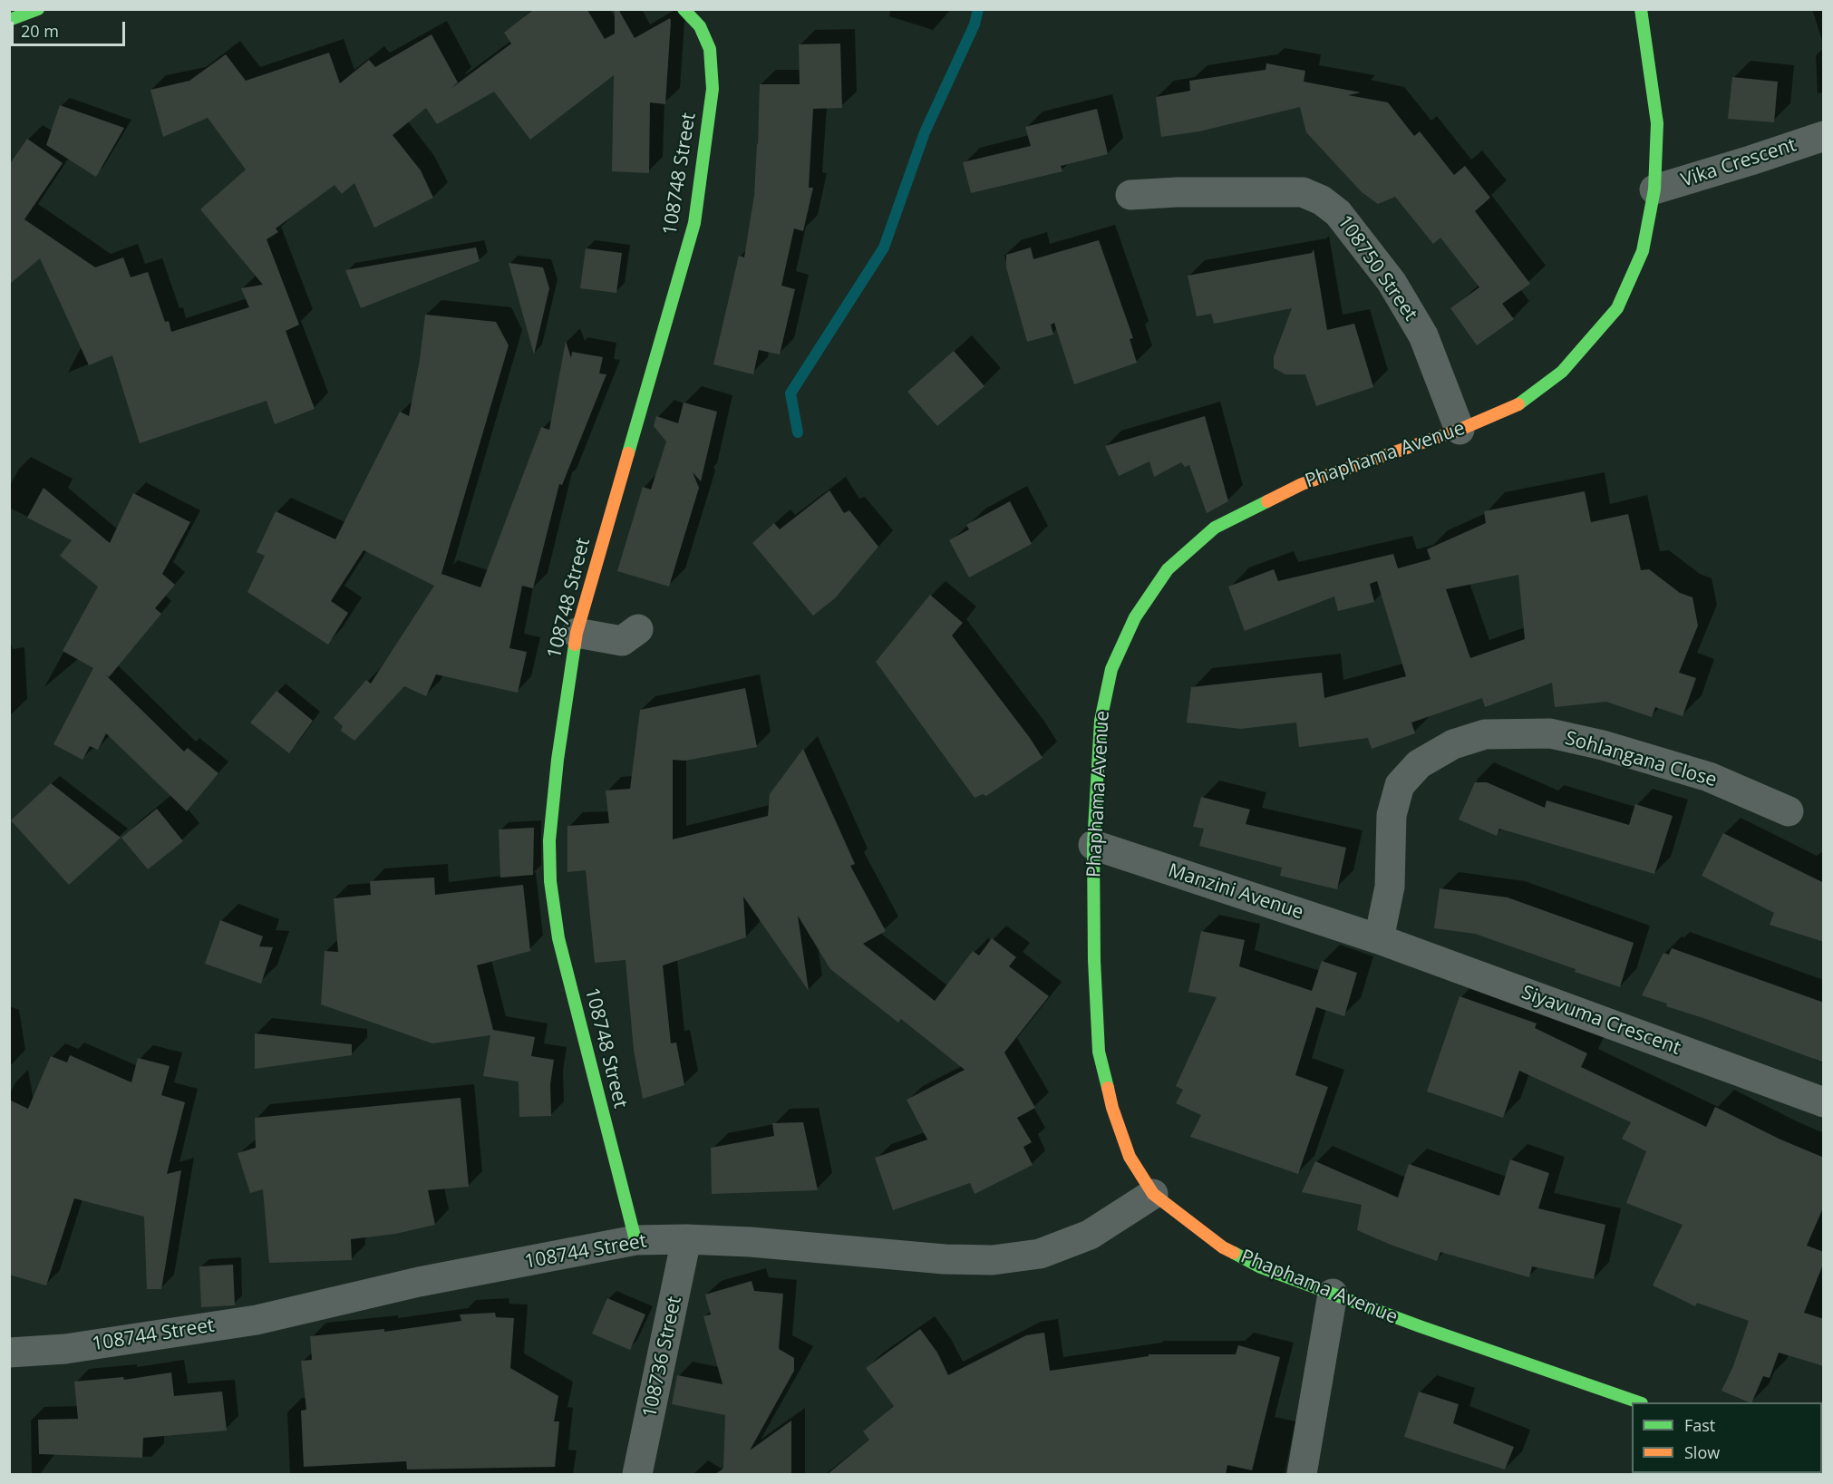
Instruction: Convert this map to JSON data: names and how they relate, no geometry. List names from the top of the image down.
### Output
{
  "streets": {
    "street": [
      "Vika Crescent",
      "108748 Street",
      "108750 Street",
      "Phaphama Avenue",
      "Sohlangana Close",
      "Manzini Avenue",
      "Siyavuma Crescent",
      "108744 Street",
      "108736 Street"
    ]
  },
  "crossings": [
    ["Vika Crescent", "Phaphama Avenue"],
    ["108748 Street", "108744 Street"],
    ["108750 Street", "Phaphama Avenue"],
    ["Phaphama Avenue", "Manzini Avenue"],
    ["Phaphama Avenue", "108744 Street"],
    ["Sohlangana Close", "Manzini Avenue"],
    ["Sohlangana Close", "Siyavuma Crescent"],
    ["Manzini Avenue", "Siyavuma Crescent"],
    ["108744 Street", "108736 Street"]
  ],
  "legend": ["Fast", "Slow"],
  "scale_bar": "20 m"
}
